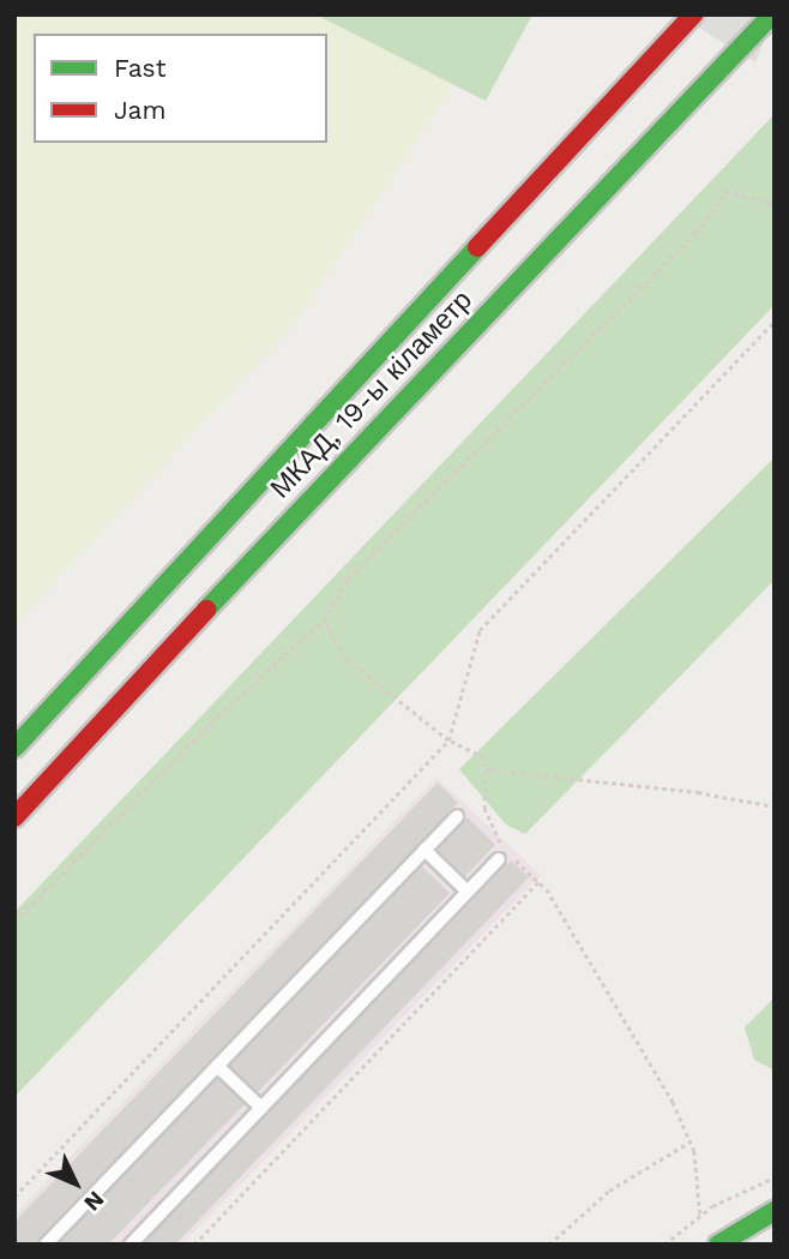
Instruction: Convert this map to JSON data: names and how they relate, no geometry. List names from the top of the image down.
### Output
{
  "streets": {
    "main road": ["МКАД, 19-ы кіламетр"]
  },
  "legend": ["Fast", "Jam"],
  "north": "bottom right"
}
